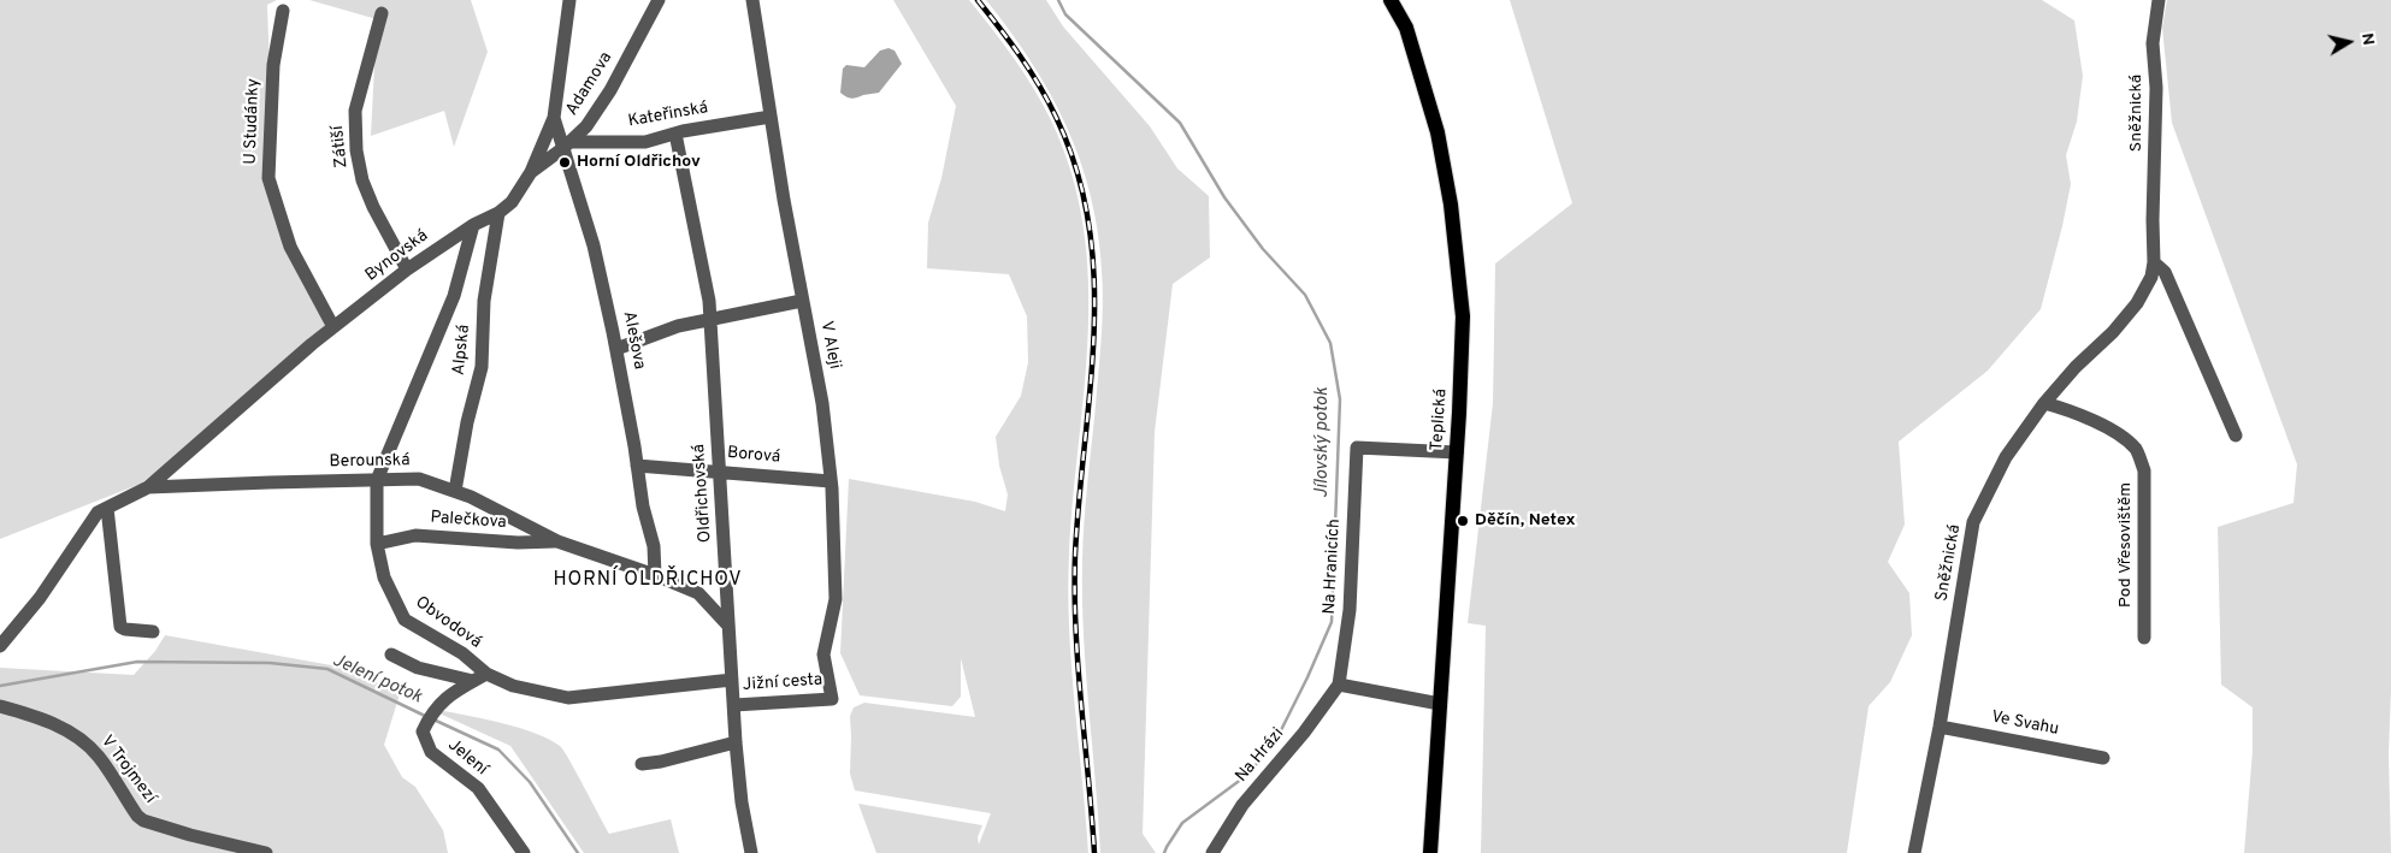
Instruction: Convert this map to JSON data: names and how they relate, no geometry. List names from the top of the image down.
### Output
{
  "streets": {
    "main road": ["Teplická"],
    "street": [
      "Adamova",
      "Sněžnická",
      "Kateřinská",
      "U Studánky",
      "Zátiší",
      "Bynovská",
      "Alešova",
      "V Aleji",
      "Alpská",
      "Borová",
      "Berounská",
      "Oldřichovská",
      "Palečkova",
      "Pod Vřesovištěm",
      "Na Hranicích",
      "Obvodová",
      "Jižní cesta",
      "Ve Svahu",
      "Na Hrázi",
      "Jelení",
      "V Trojmezí"
    ]
  },
  "crossings": [
    ["Adamova", "Kateřinská"],
    ["Adamova", "Bynovská"],
    ["Adamova", "Alešova"],
    ["Sněžnická", "Pod Vřesovištěm"],
    ["Sněžnická", "Ve Svahu"],
    ["Kateřinská", "Alešova"],
    ["Kateřinská", "V Aleji"],
    ["Kateřinská", "Oldřichovská"],
    ["U Studánky", "Bynovská"],
    ["Zátiší", "Bynovská"],
    ["Bynovská", "Alešova"],
    ["Bynovská", "Alpská"],
    ["Bynovská", "Berounská"],
    ["Bynovská", "Obvodová"],
    ["Alešova", "Borová"],
    ["Alešova", "Berounská"],
    ["V Aleji", "Borová"],
    ["V Aleji", "Jižní cesta"],
    ["Alpská", "Berounská"],
    ["Teplická", "Na Hranicích"],
    ["Borová", "Oldřichovská"],
    ["Berounská", "Oldřichovská"],
    ["Berounská", "Palečkova"],
    ["Berounská", "Obvodová"],
    ["Oldřichovská", "Obvodová"],
    ["Oldřichovská", "Jižní cesta"],
    ["Palečkova", "Obvodová"],
    ["Na Hranicích", "Na Hrázi"],
    ["Obvodová", "Jelení"]
  ],
  "districts": ["HORNÍ OLDŘICHOV"],
  "water": ["Jílovský potok", "Jelení potok"],
  "places": ["Horní Oldřichov", "Děčín, Netex"],
  "north": "right"
}
